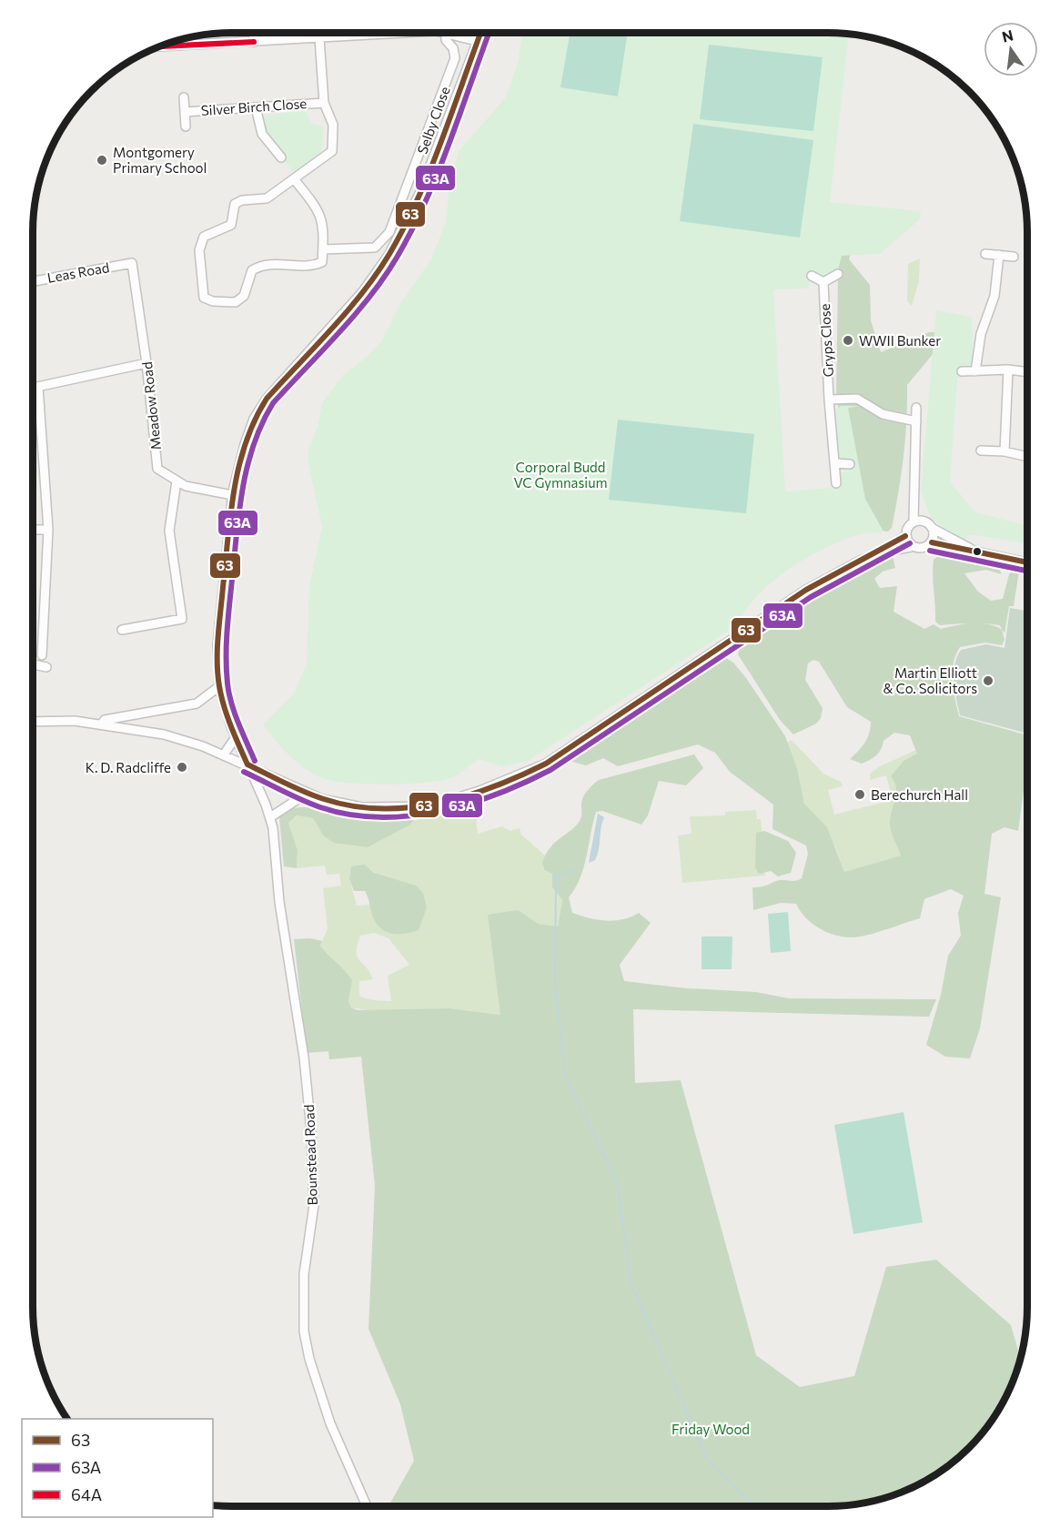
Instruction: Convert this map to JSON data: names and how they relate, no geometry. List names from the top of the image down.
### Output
{
  "streets": {
    "street": [
      "Silver Birch Close",
      "Selby Close",
      "Leas Road",
      "Gryps Close",
      "Meadow Road",
      "Bounstead Road"
    ]
  },
  "crossings": [
    ["Leas Road", "Meadow Road"],
    ["Meadow Road", "Bounstead Road"]
  ],
  "parks": ["Corporal Budd VC Gymnasium", "Friday Wood"],
  "places": [
    "Montgomery Primary School",
    "WWII Bunker",
    "Martin Elliott & Co. Solicitors",
    "K. D. Radcliffe",
    "Berechurch Hall"
  ],
  "lines": ["transit line 63", "transit line 63A", "transit line 64A"],
  "legend": ["63", "63A", "64A"],
  "north": "top"
}
